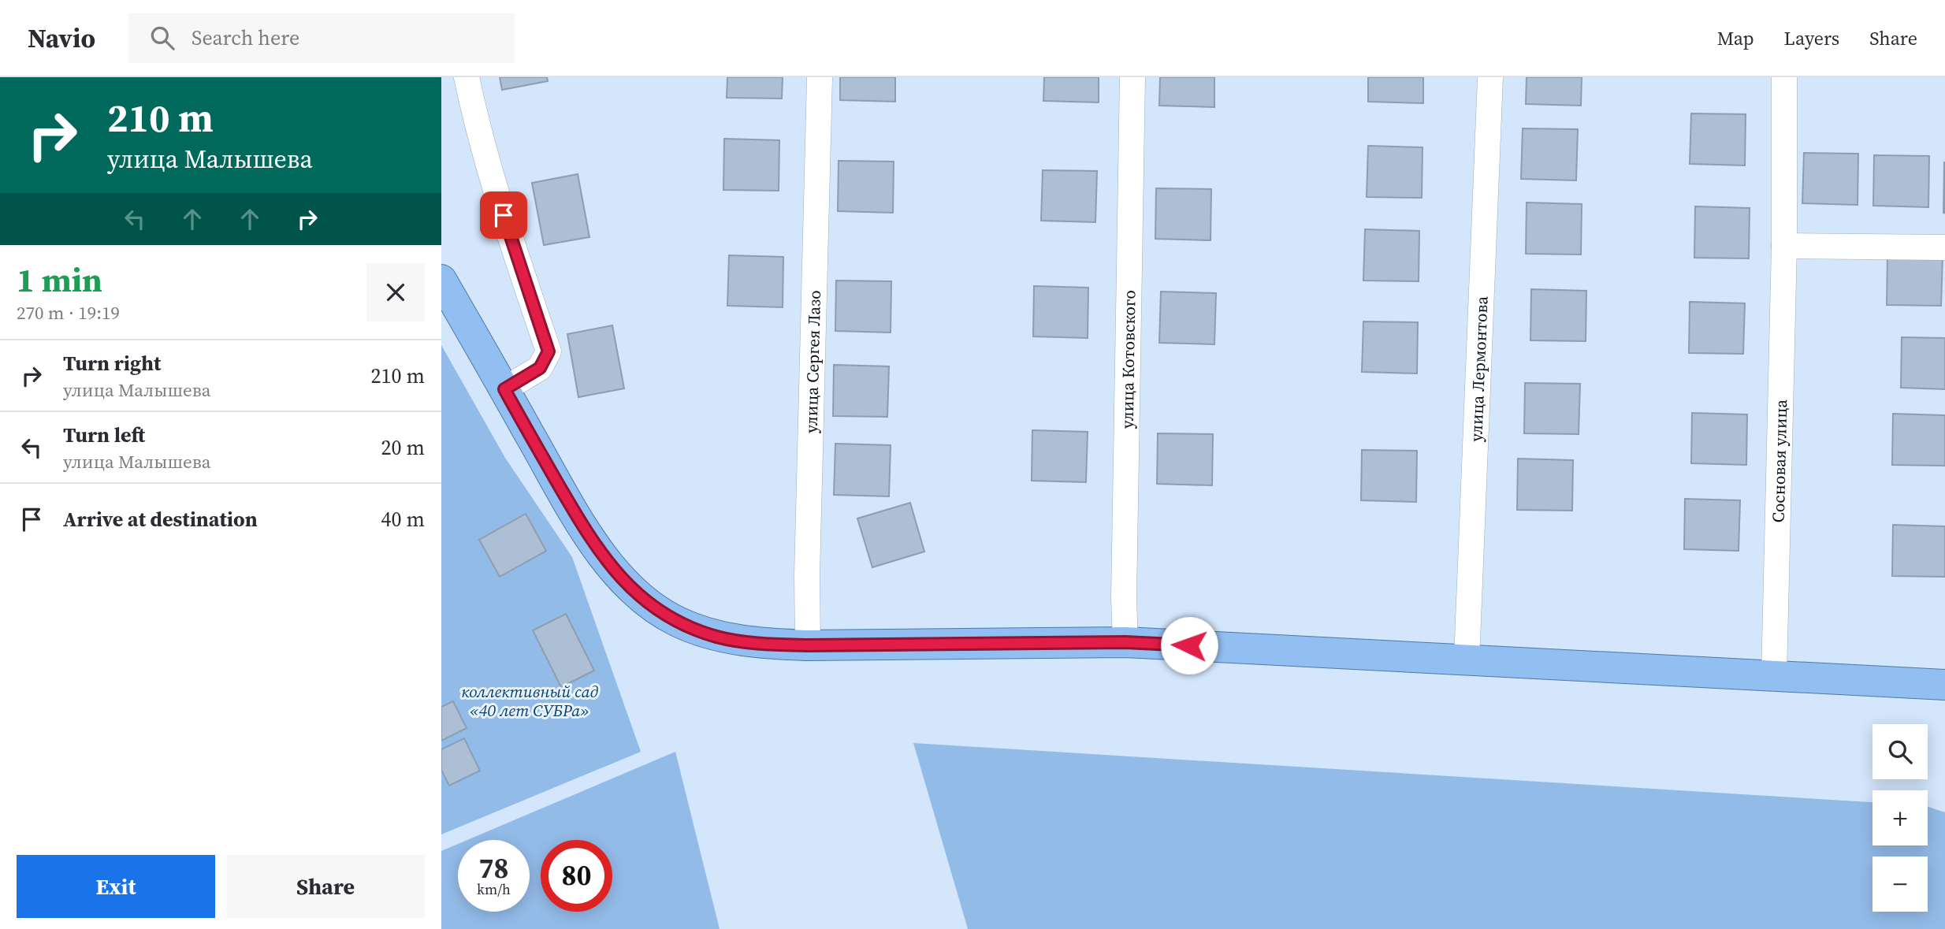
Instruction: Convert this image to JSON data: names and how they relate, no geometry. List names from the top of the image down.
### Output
{
  "streets": {
    "street": [
      "улица Котовского",
      "улица Сергея Лазо",
      "улица Лермонтова",
      "Сосновая улица"
    ]
  },
  "parks": ["коллективный сад «40 лет СУБРа»"],
  "page": {
    "header": "Navio",
    "search": "Search here",
    "nav": ["Map", "Layers", "Share"],
    "turn": ["210 m", "улица Малышева"],
    "heading": ["1 min", "270 m · 19:19"],
    "list": [
      {
        "name": "Turn right",
        "note": "улица Малышева",
        "value": "210 m"
      },
      {
        "name": "Turn left",
        "note": "улица Малышева",
        "value": "20 m"
      },
      {
        "name": "Arrive at destination",
        "value": "40 m"
      }
    ],
    "map_buttons": ["+", "−"],
    "speed": "78 km/h",
    "limit": "80",
    "buttons": ["Exit", "Share"]
  }
}
